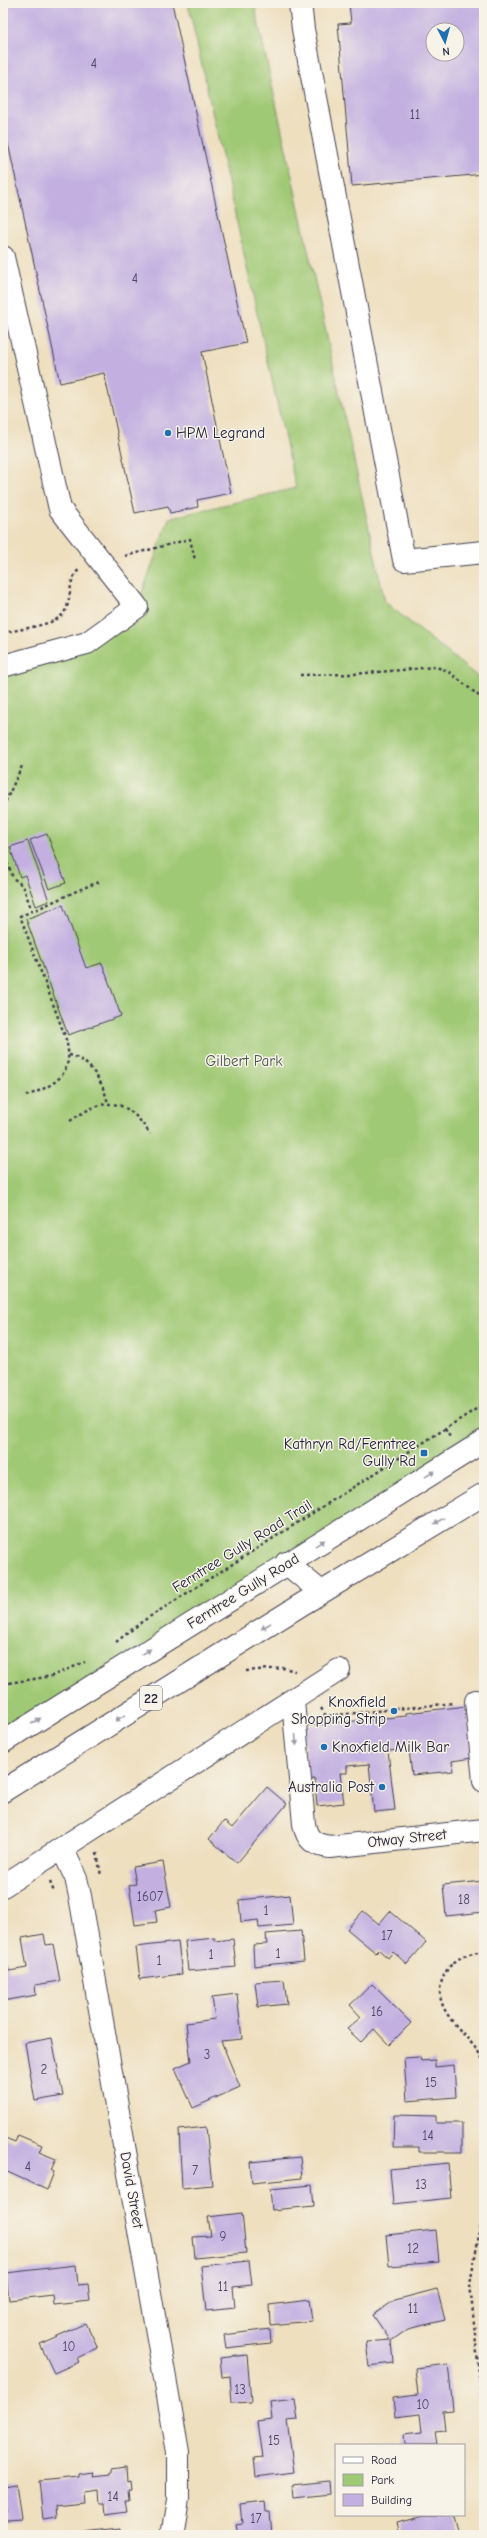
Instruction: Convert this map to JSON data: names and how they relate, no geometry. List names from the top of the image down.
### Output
{
  "streets": {
    "street": [
      "Ferntree Gully Road",
      "22",
      "Otway Street",
      "David Street"
    ],
    "path": ["Ferntree Gully Road Trail"]
  },
  "parks": ["Gilbert Park"],
  "places": {
    "other": [
      "HPM Legrand",
      "Knoxfield Shopping Strip",
      "Knoxfield Milk Bar",
      "Australia Post"
    ],
    "transit": ["Kathryn Rd/Ferntree Gully Rd"]
  },
  "house_numbers": [
    "4",
    "11",
    "4",
    "1607",
    "18",
    "1",
    "17",
    "1",
    "1",
    "1",
    "16",
    "3",
    "2",
    "15",
    "14",
    "4",
    "7",
    "13",
    "9",
    "12",
    "11",
    "11",
    "10",
    "13",
    "10",
    "15",
    "14",
    "17"
  ],
  "legend": ["Road", "Park", "Building"],
  "north": "bottom"
}
